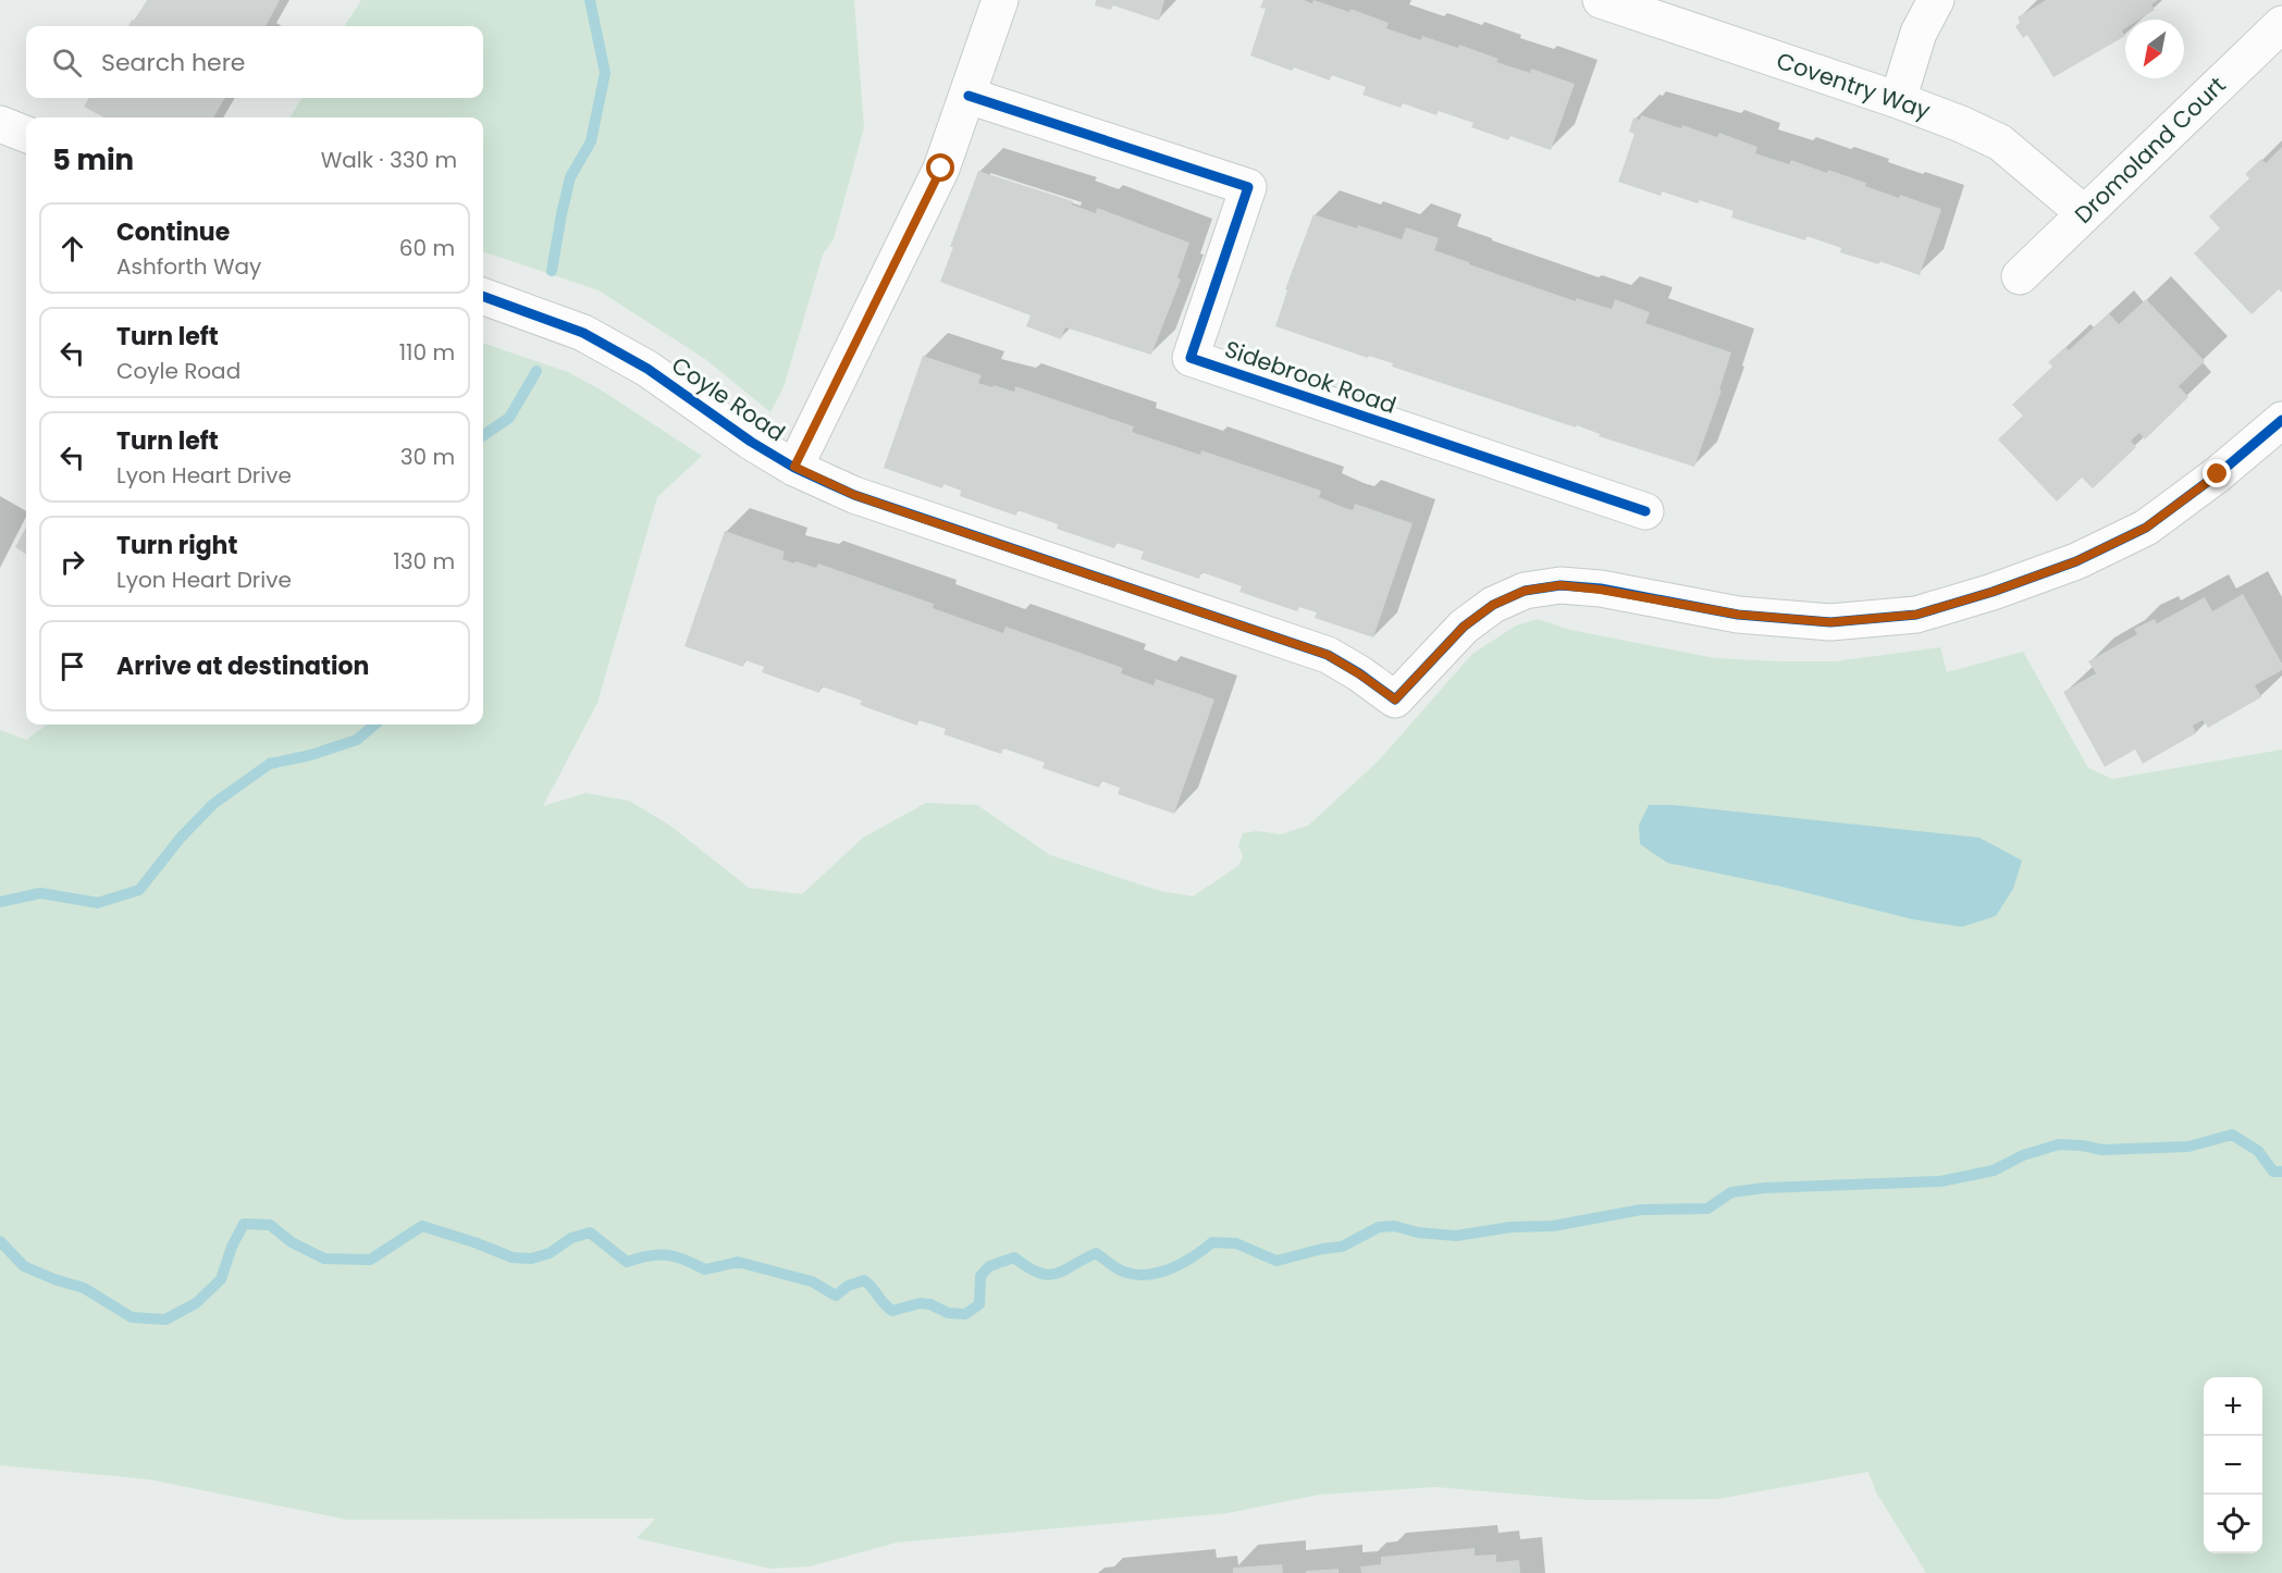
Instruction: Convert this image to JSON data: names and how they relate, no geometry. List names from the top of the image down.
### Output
{
  "streets": {
    "street": [
      "Coventry Way",
      "Dromoland Court",
      "Sidebrook Road",
      "Coyle Road"
    ]
  },
  "crossings": [
    ["Coventry Way", "Dromoland Court"]
  ],
  "north": "bottom left",
  "page": {
    "search": "Search here",
    "heading": ["5 min", "Walk · 330 m"],
    "list": [
      ["Continue", "Ashforth Way", "60 m"],
      ["Turn left", "Coyle Road", "110 m"],
      ["Turn left", "Lyon Heart Drive", "30 m"],
      ["Turn right", "Lyon Heart Drive", "130 m"],
      "Arrive at destination"
    ],
    "map_buttons": ["+", "−"]
  }
}
